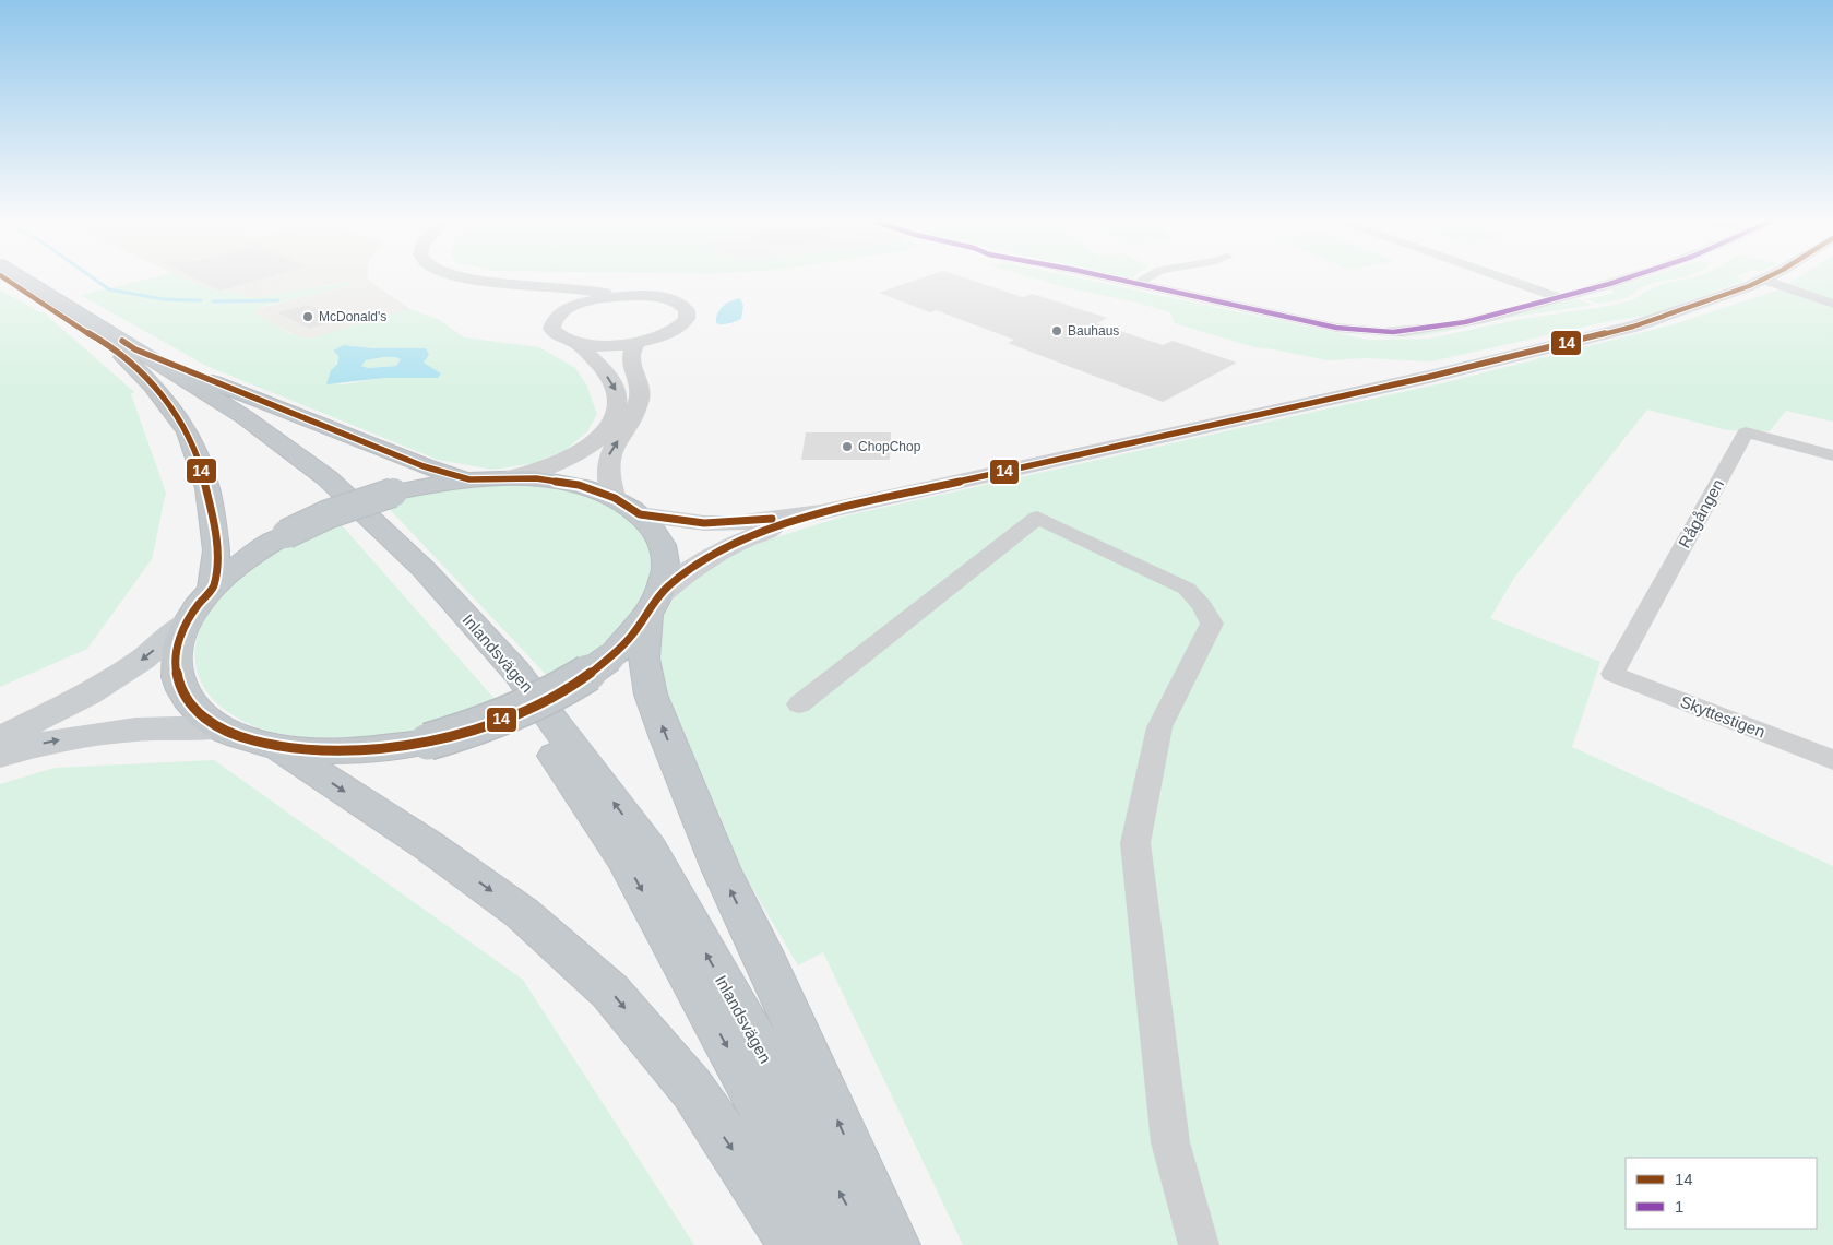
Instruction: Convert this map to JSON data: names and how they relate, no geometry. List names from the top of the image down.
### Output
{
  "streets": {
    "highway": ["Inlandsvägen"],
    "street": ["Rågången", "Skyttestigen"]
  },
  "crossings": [
    ["Rågången", "Skyttestigen"]
  ],
  "places": ["McDonald's", "Bauhaus", "ChopChop"],
  "lines": ["transit line 14", "transit line 1"],
  "legend": ["14", "1"]
}
